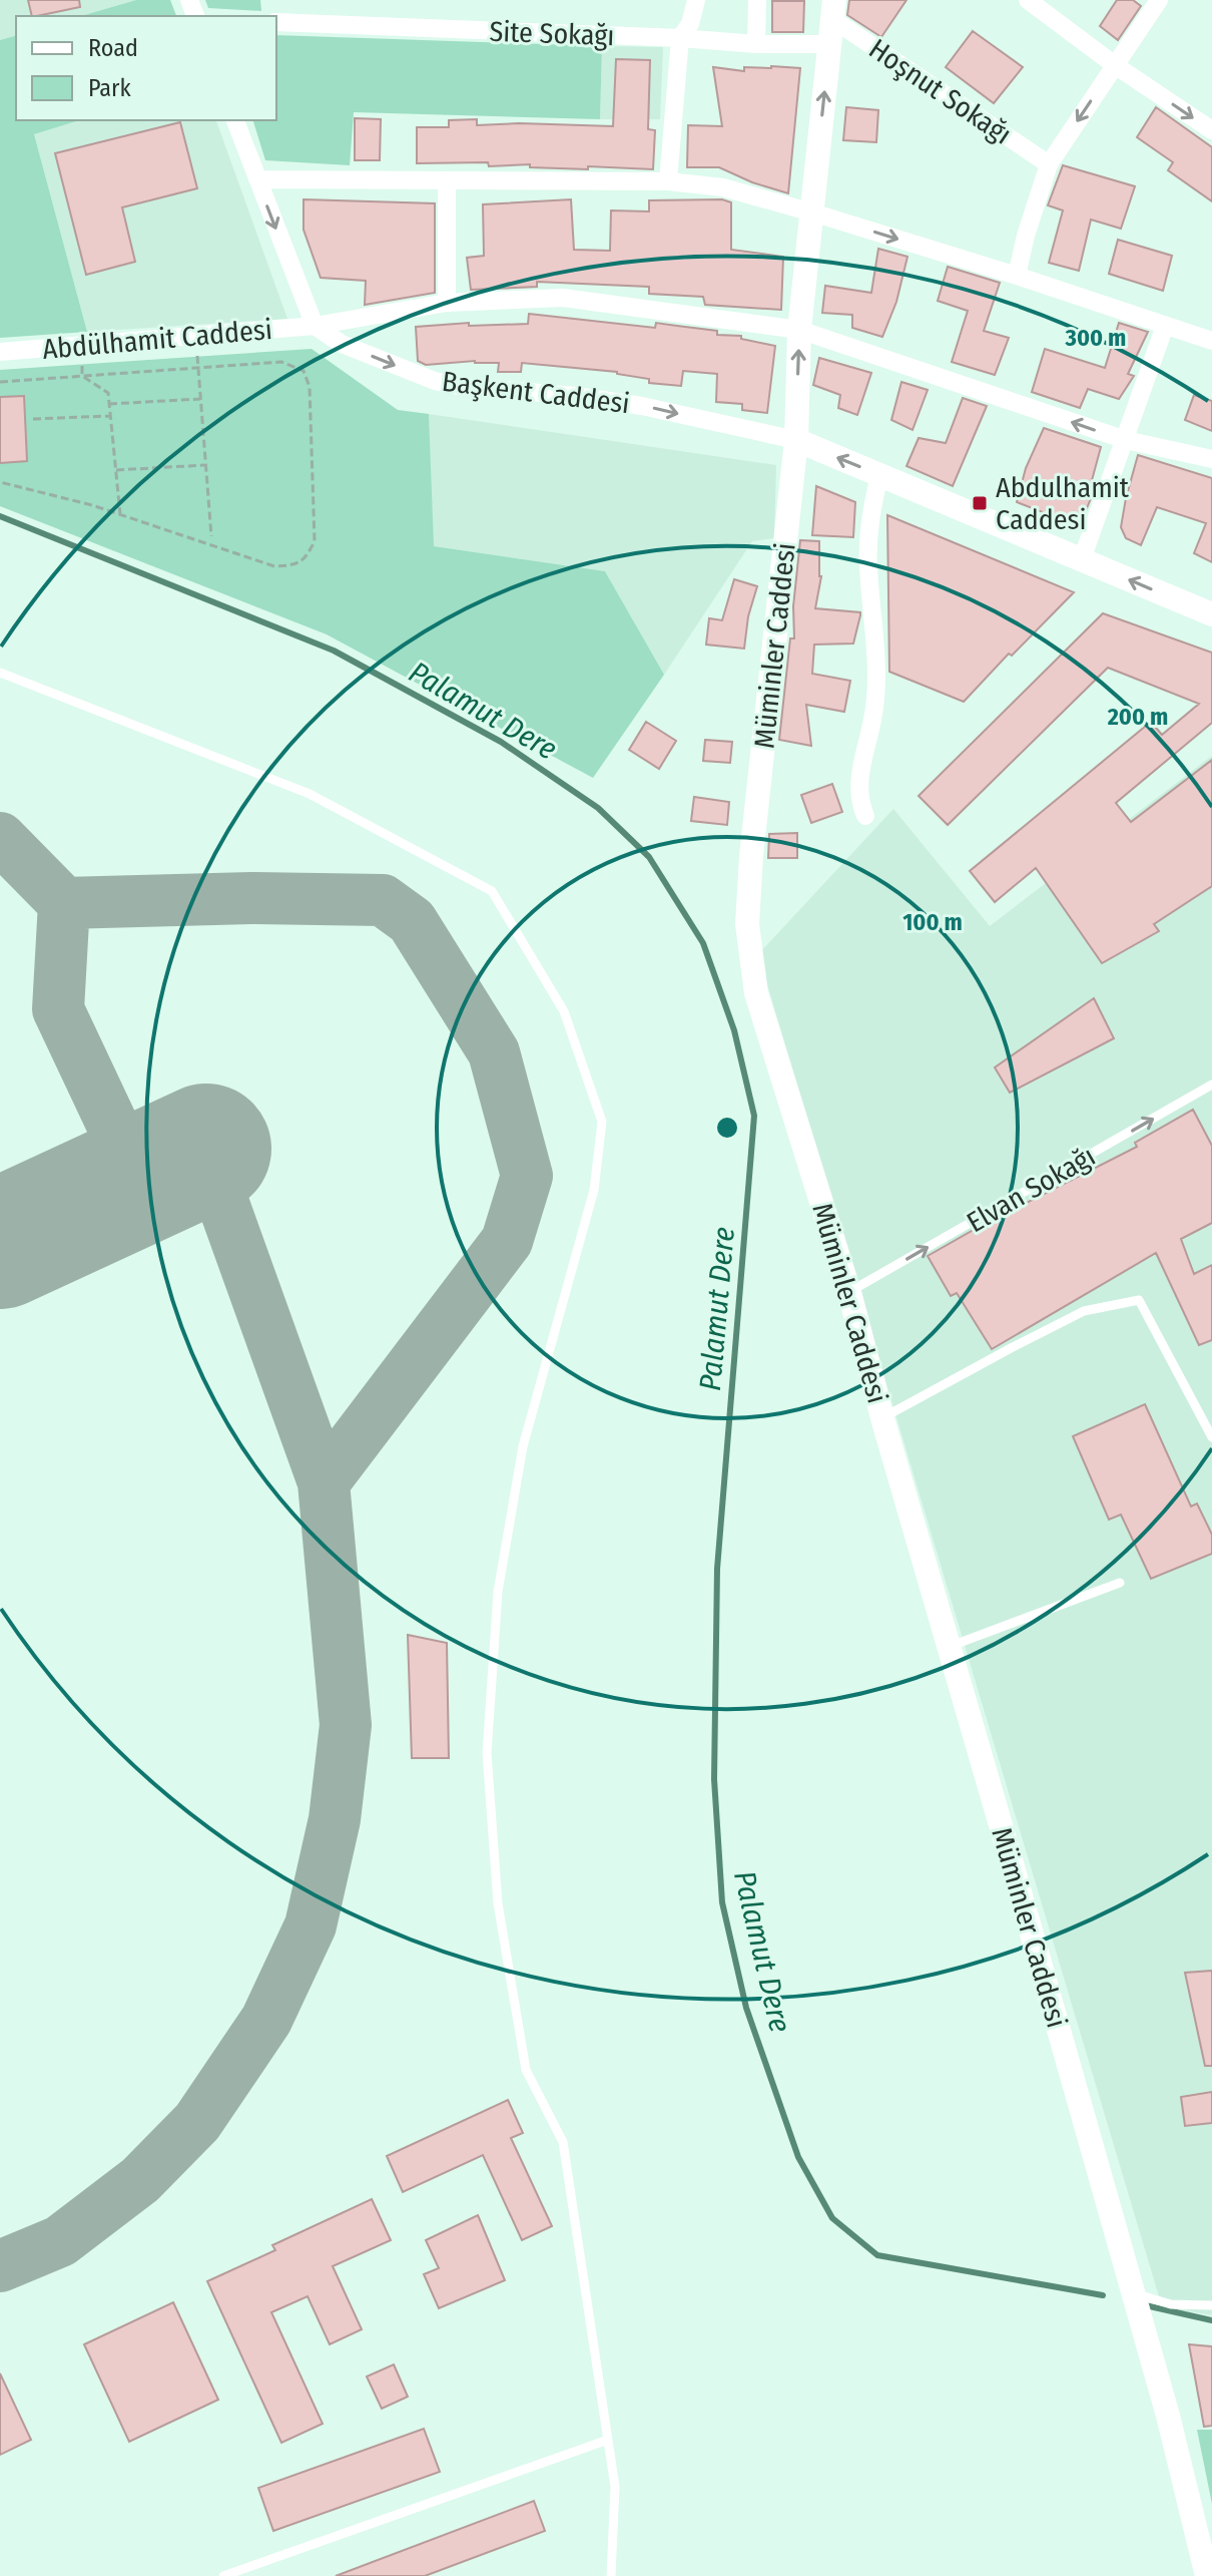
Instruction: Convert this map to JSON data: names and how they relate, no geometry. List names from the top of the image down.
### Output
{
  "streets": {
    "street": [
      "Site Sokağı",
      "Hoşnut Sokağı",
      "Abdülhamit Caddesi",
      "Başkent Caddesi",
      "Müminler Caddesi"
    ],
    "lane": ["Elvan Sokağı"]
  },
  "crossings": [
    ["Site Sokağı", "Müminler Caddesi"],
    ["Hoşnut Sokağı", "Müminler Caddesi"],
    ["Abdülhamit Caddesi", "Başkent Caddesi"],
    ["Abdülhamit Caddesi", "Müminler Caddesi"],
    ["Başkent Caddesi", "Müminler Caddesi"],
    ["Müminler Caddesi", "Elvan Sokağı"]
  ],
  "one_way": ["Başkent Caddesi", "Elvan Sokağı"],
  "water": ["Palamut Dere"],
  "places": {
    "transit": ["Abdulhamit Caddesi"]
  },
  "legend": ["Road", "Park"],
  "rings": ["300 m", "200 m", "100 m"]
}
